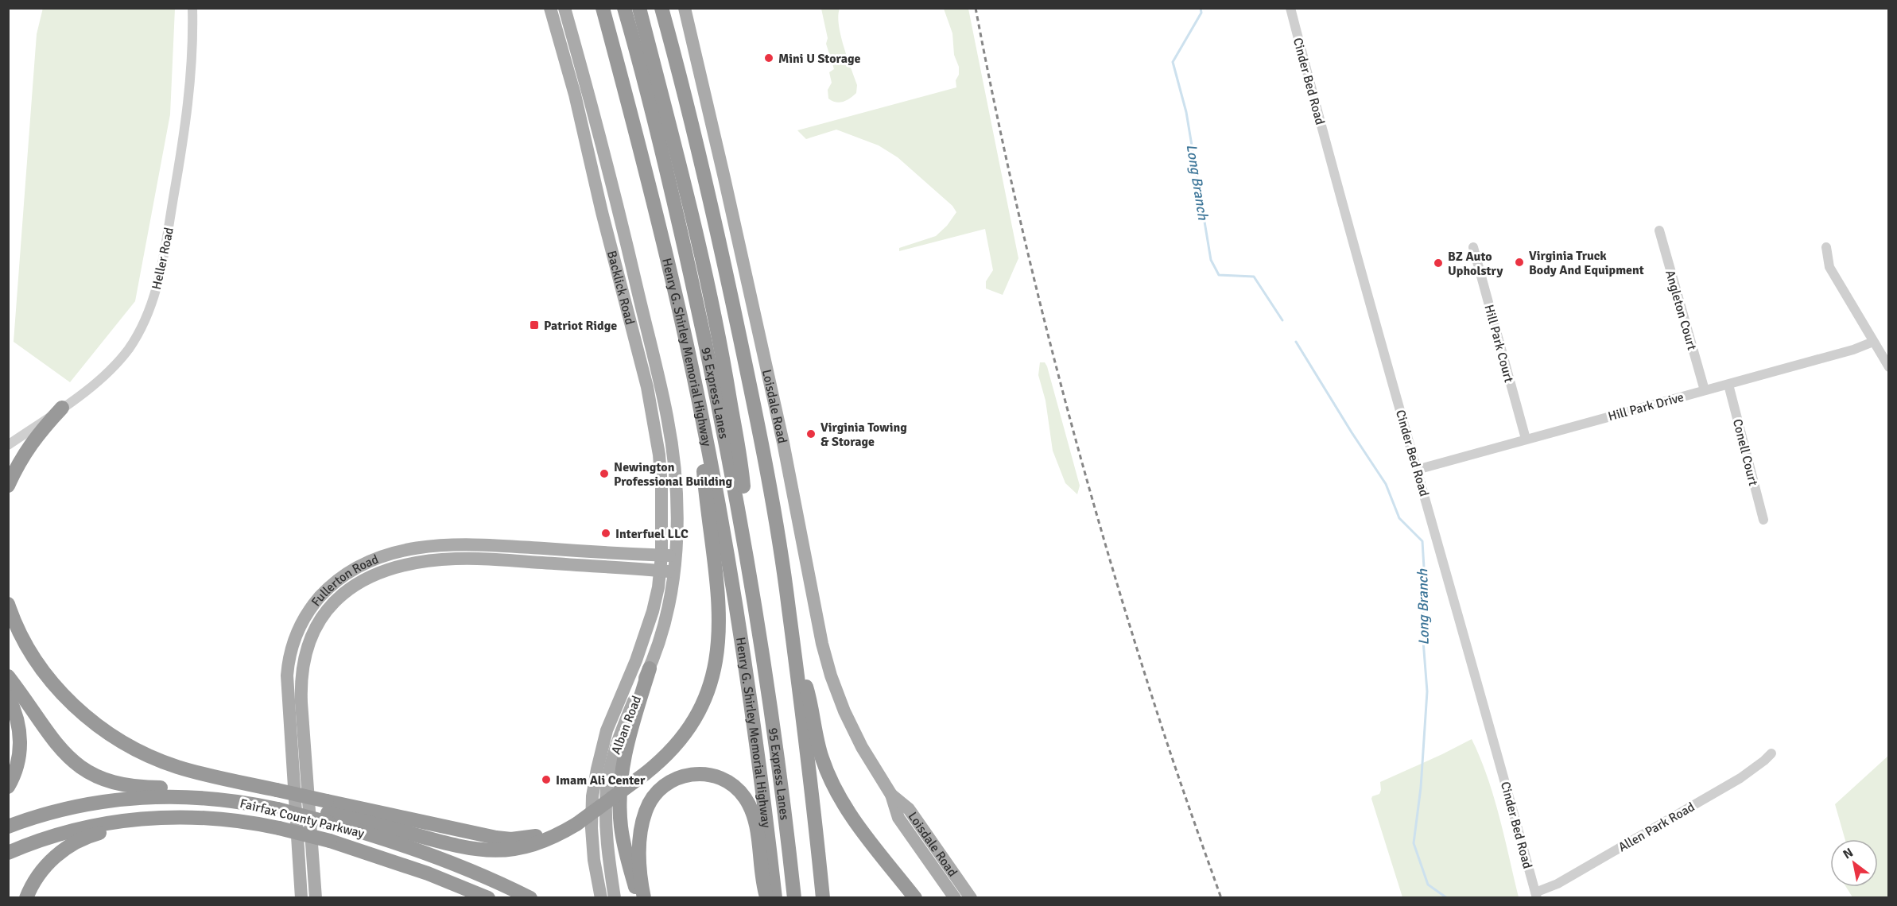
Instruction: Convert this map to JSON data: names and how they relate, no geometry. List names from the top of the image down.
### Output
{
  "streets": {
    "highway": ["Henry G. Shirley Memorial Highway", "95 Express Lanes", "Fairfax County Parkway"],
    "main road": [
      "Backlick Road",
      "Loisdale Road",
      "Fullerton Road",
      "Alban Road"
    ],
    "street": [
      "Cinder Bed Road",
      "Heller Road",
      "Angleton Court",
      "Hill Park Court",
      "Hill Park Drive",
      "Conell Court",
      "Allen Park Road"
    ]
  },
  "crossings": [
    ["Cinder Bed Road", "Hill Park Drive"],
    ["Cinder Bed Road", "Allen Park Road"],
    ["Backlick Road", "Fullerton Road"],
    ["Backlick Road", "Alban Road"],
    ["Angleton Court", "Hill Park Drive"],
    ["Hill Park Court", "Hill Park Drive"],
    ["Hill Park Drive", "Conell Court"],
    ["Fullerton Road", "Alban Road"]
  ],
  "water": ["Long Branch"],
  "places": {
    "other": [
      "Mini U Storage",
      "Virginia Truck Body And Equipment",
      "BZ Auto Upholstry",
      "Virginia Towing & Storage",
      "Newington Professional Building",
      "Interfuel LLC",
      "Imam Ali Center"
    ],
    "transit": ["Patriot Ridge"]
  },
  "north": "top left"
}
